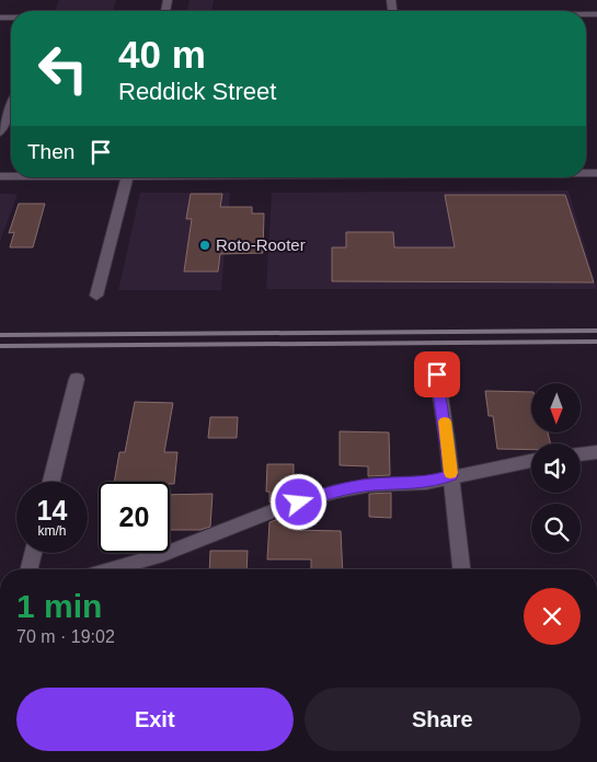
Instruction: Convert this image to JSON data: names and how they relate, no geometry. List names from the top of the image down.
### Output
{
  "places": ["Roto-Rooter"],
  "north": "bottom",
  "page": {
    "turn": ["40 m", "Reddick Street"],
    "then": "Then",
    "speed": "14 km/h",
    "limit": "20",
    "heading": ["1 min", "70 m · 19:02"],
    "buttons": ["Exit", "Share"]
  }
}
